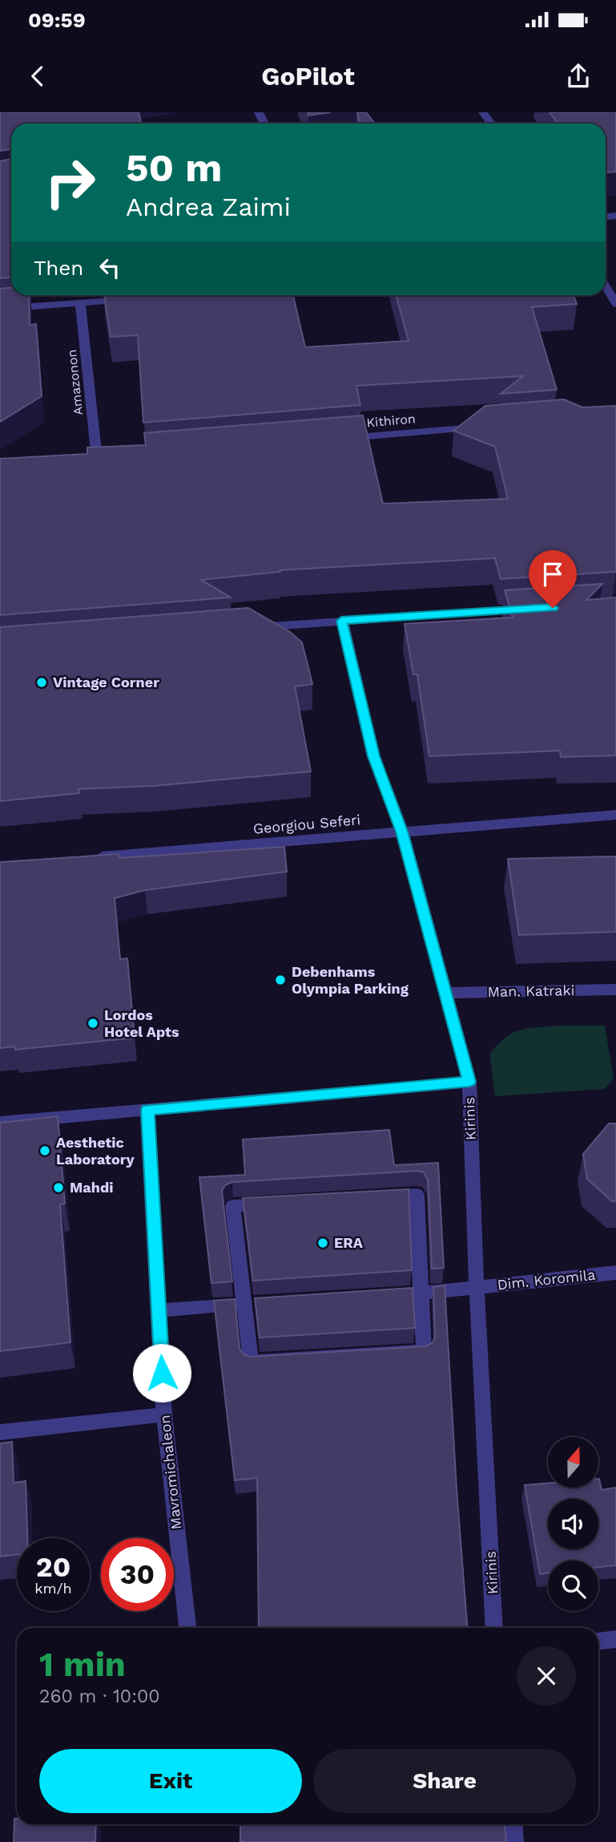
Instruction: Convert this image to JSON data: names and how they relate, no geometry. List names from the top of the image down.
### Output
{
  "streets": {
    "street": [
      "Amazonon",
      "Kithiron",
      "Georgiou Seferi",
      "Man. Katraki",
      "Kirinis",
      "Dim. Koromila",
      "Mavromichaleon"
    ]
  },
  "crossings": [
    ["Georgiou Seferi", "Kirinis"],
    ["Man. Katraki", "Kirinis"],
    ["Kirinis", "Dim. Koromila"]
  ],
  "places": [
    "Vintage Corner",
    "Debenhams Olympia Parking",
    "Lordos Hotel Apts",
    "Aesthetic Laboratory",
    "Mahdi",
    "ERA"
  ],
  "north": "top",
  "page": {
    "status": "09:59",
    "header": "GoPilot",
    "turn": ["50 m", "Andrea Zaimi"],
    "then": "Then",
    "speed": "20 km/h",
    "limit": "30",
    "heading": ["1 min", "260 m · 10:00"],
    "buttons": ["Exit", "Share"]
  }
}
